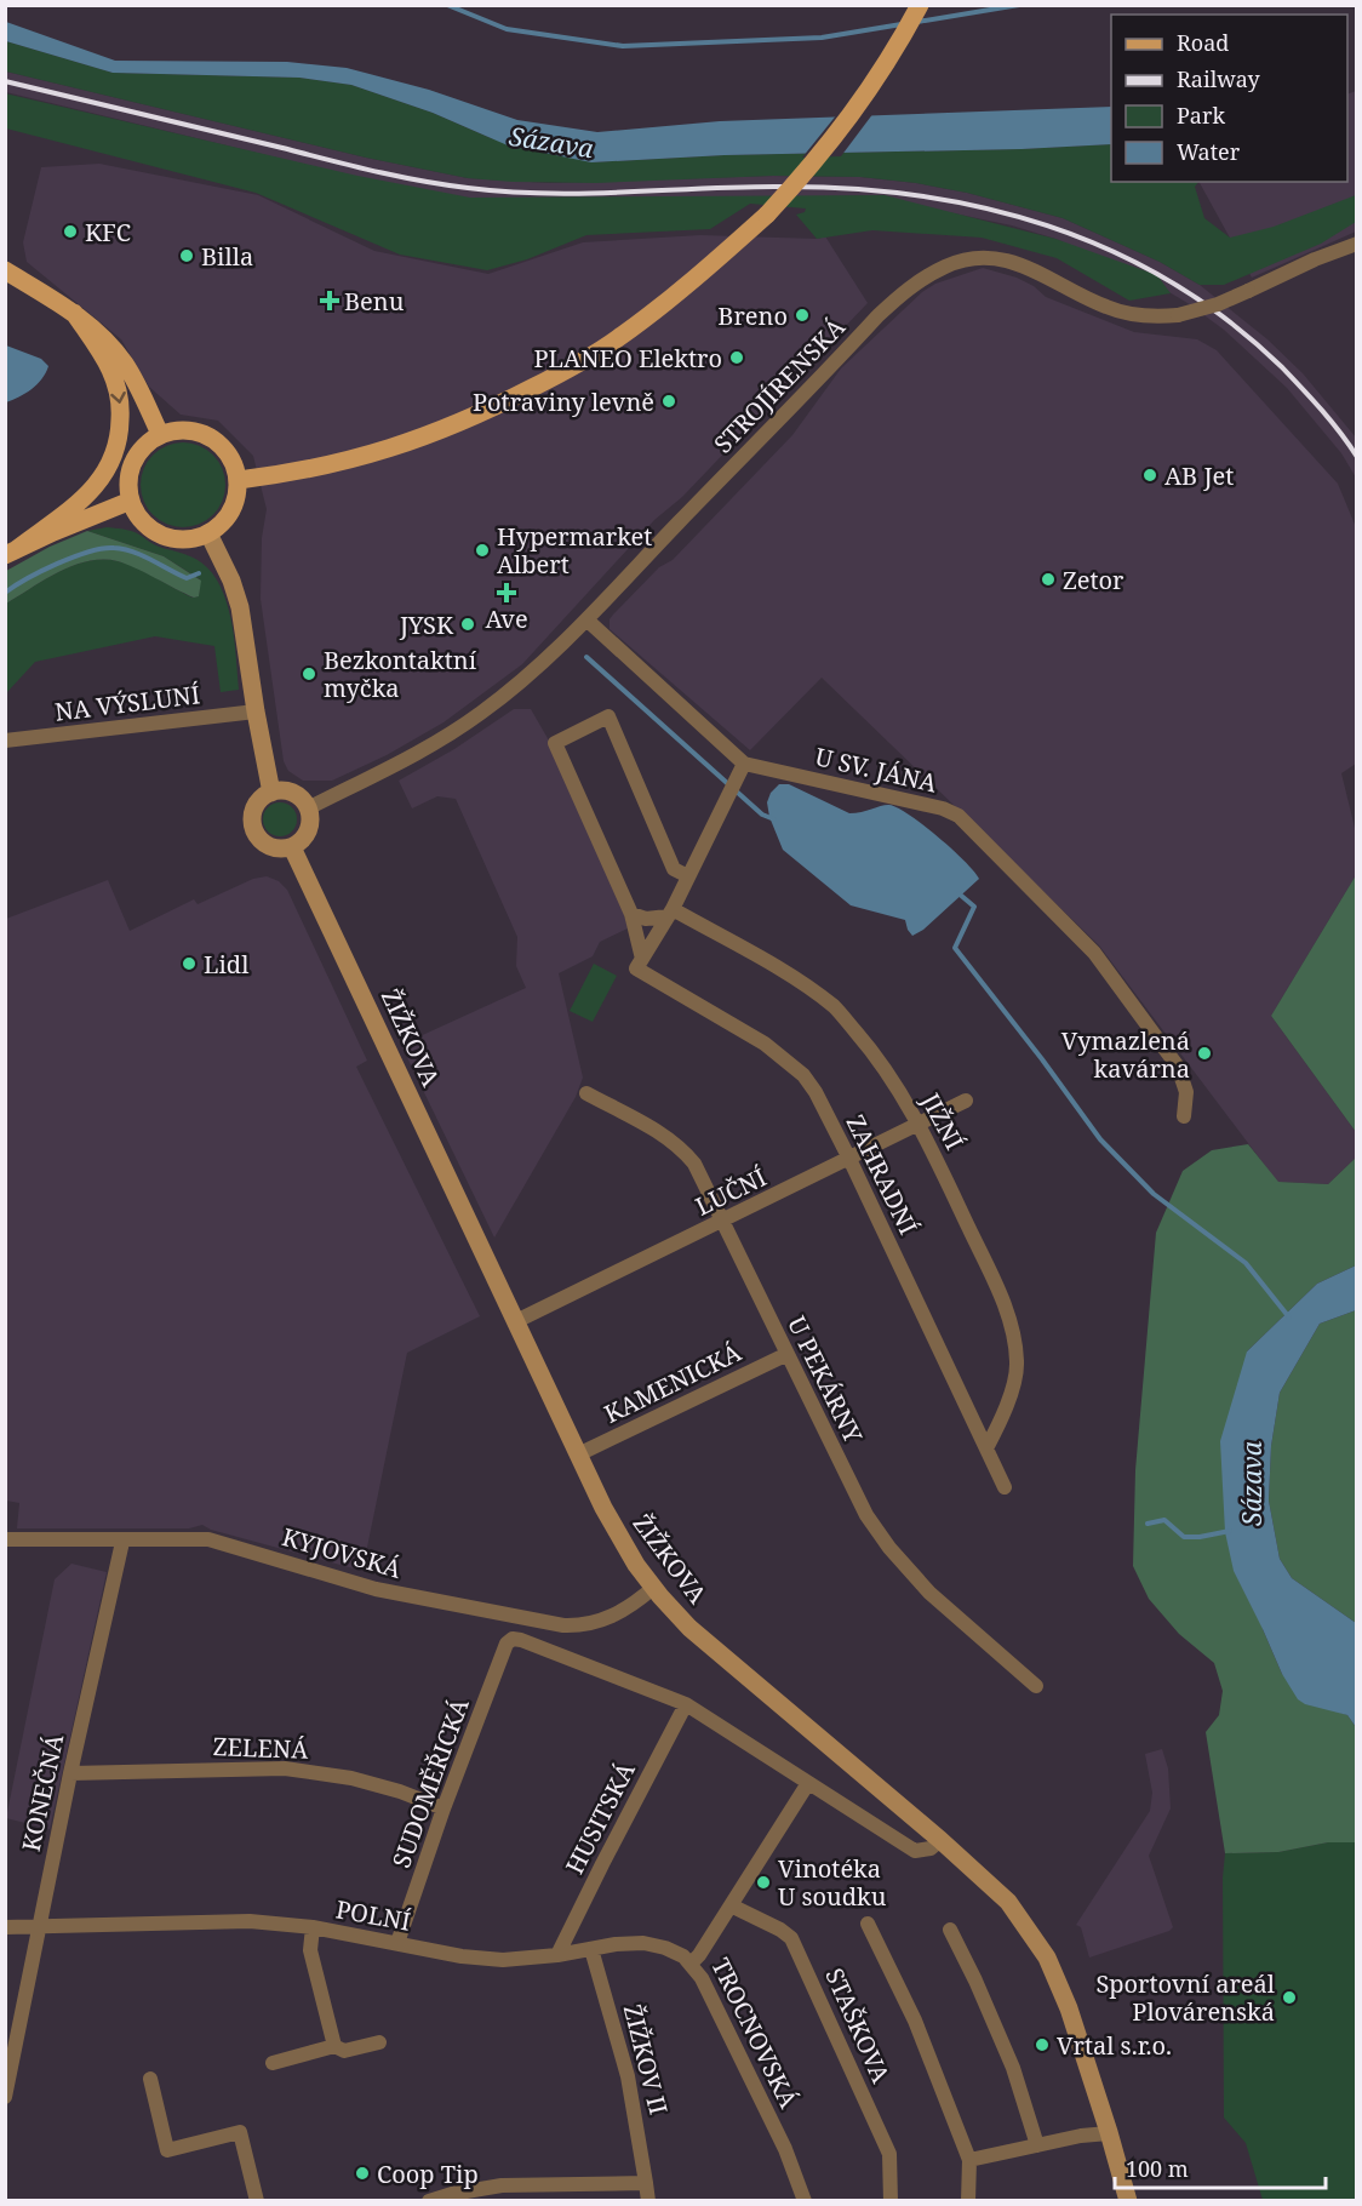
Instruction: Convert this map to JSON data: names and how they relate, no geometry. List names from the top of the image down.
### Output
{
  "streets": {
    "main road": ["ŽIŽKOVA"],
    "street": [
      "STROJÍRENSKÁ",
      "NA VÝSLUNÍ",
      "U SV. JÁNA",
      "JIŽNÍ",
      "ZAHRADNÍ",
      "LUČNÍ",
      "U PEKÁRNY",
      "KAMENICKÁ",
      "KYJOVSKÁ",
      "ZELENÁ",
      "SUDOMĚŘICKÁ",
      "KONEČNÁ",
      "HUSITSKÁ",
      "POLNÍ",
      "STAŠKOVA",
      "TROCNOVSKÁ",
      "ŽIŽKOV II"
    ]
  },
  "crossings": [
    ["STROJÍRENSKÁ", "U SV. JÁNA"],
    ["STROJÍRENSKÁ", "ŽIŽKOVA"],
    ["ŽIŽKOVA", "LUČNÍ"],
    ["ŽIŽKOVA", "KAMENICKÁ"],
    ["ŽIŽKOVA", "KYJOVSKÁ"],
    ["JIŽNÍ", "ZAHRADNÍ"],
    ["JIŽNÍ", "LUČNÍ"],
    ["ZAHRADNÍ", "LUČNÍ"],
    ["LUČNÍ", "U PEKÁRNY"],
    ["U PEKÁRNY", "KAMENICKÁ"],
    ["KYJOVSKÁ", "KONEČNÁ"],
    ["ZELENÁ", "SUDOMĚŘICKÁ"],
    ["ZELENÁ", "KONEČNÁ"],
    ["SUDOMĚŘICKÁ", "HUSITSKÁ"],
    ["SUDOMĚŘICKÁ", "POLNÍ"],
    ["KONEČNÁ", "POLNÍ"],
    ["HUSITSKÁ", "POLNÍ"],
    ["POLNÍ", "TROCNOVSKÁ"],
    ["POLNÍ", "ŽIŽKOV II"],
    ["STAŠKOVA", "TROCNOVSKÁ"]
  ],
  "water": ["Sázava"],
  "places": {
    "other": [
      "KFC",
      "Billa",
      "Breno",
      "PLANEO Elektro",
      "Potraviny levně",
      "AB Jet",
      "Hypermarket Albert",
      "Zetor",
      "JYSK",
      "Bezkontaktní myčka",
      "Lidl",
      "Vymazlená kavárna",
      "Vinotéka U soudku",
      "Sportovní areál Plovárenská",
      "Vrtal s.r.o.",
      "Coop Tip"
    ],
    "health": ["Benu", "Ave"]
  },
  "legend": [
    "Road",
    "Railway",
    "Park",
    "Water"
  ],
  "scale_bar": "100 m"
}
